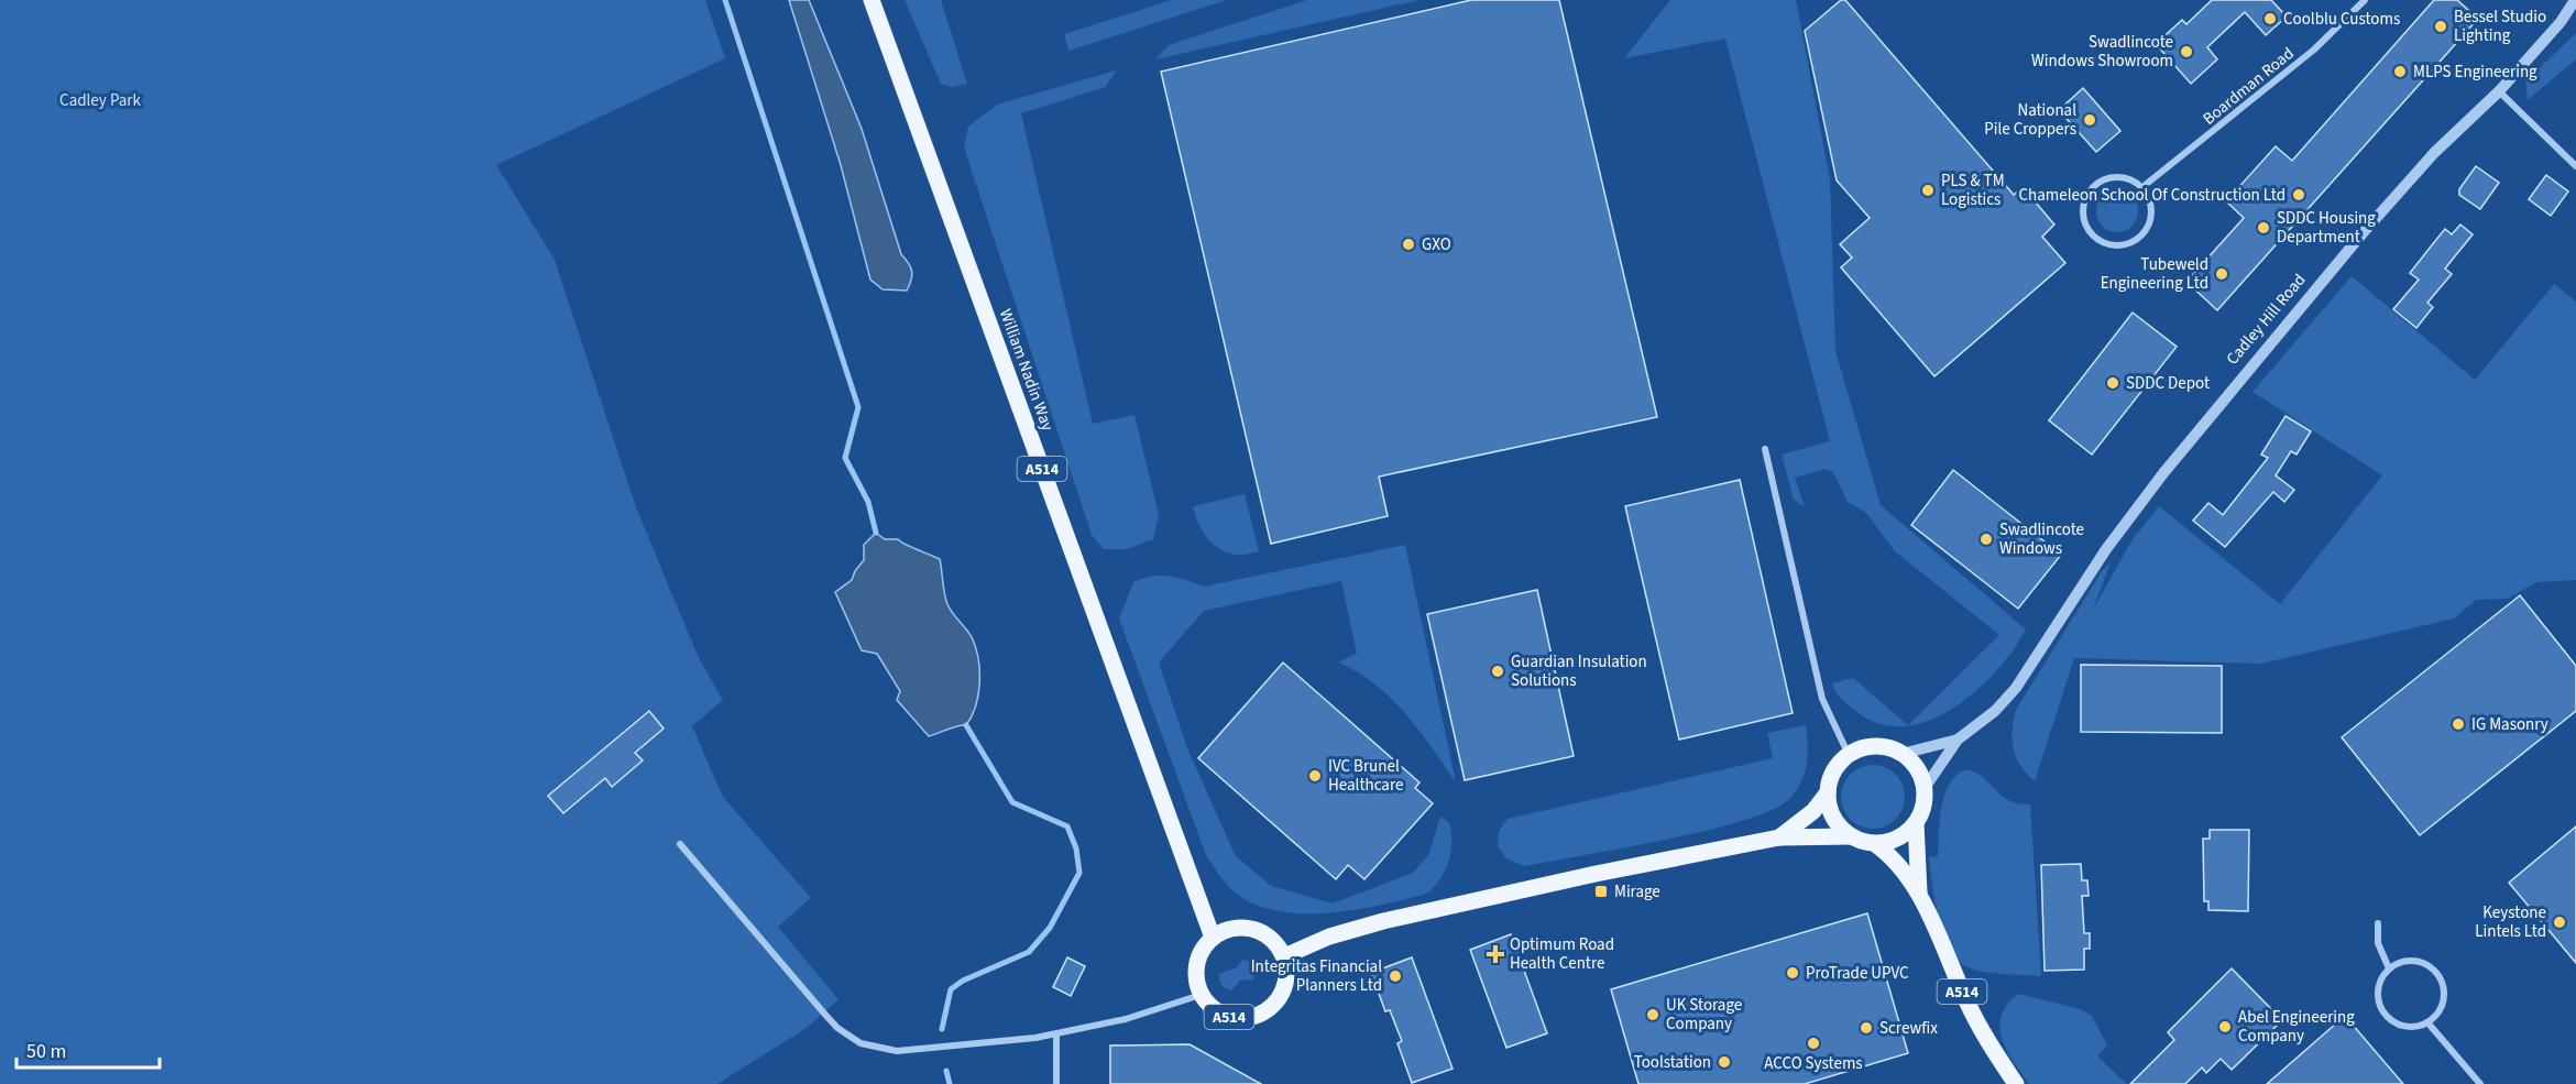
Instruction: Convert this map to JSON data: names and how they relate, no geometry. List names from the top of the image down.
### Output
{
  "streets": {
    "main road": ["William Nadin Way", "A514"],
    "street": ["Boardman Road", "Cadley Hill Road"]
  },
  "crossings": [
    ["Cadley Hill Road", "A514"],
    ["William Nadin Way", "A514"]
  ],
  "parks": ["Cadley Park"],
  "places": {
    "other": [
      "Coolblu Customs",
      "Bessel Studio Lighting",
      "Swadlincote Windows Showroom",
      "MLPS Engineering",
      "National Pile Croppers",
      "PLS & TM Logistics",
      "Chameleon School Of Construction Ltd",
      "SDDC Housing Department",
      "GXO",
      "Tubeweld Engineering Ltd",
      "SDDC Depot",
      "Swadlincote Windows",
      "Guardian Insulation Solutions",
      "IG Masonry",
      "IVC Brunel Healthcare",
      "Keystone Lintels Ltd",
      "ProTrade UPVC",
      "Integritas Financial Planners Ltd",
      "UK Storage Company",
      "Abel Engineering Company",
      "Screwfix",
      "ACCO Systems",
      "Toolstation"
    ],
    "transit": ["Mirage"],
    "health": ["Optimum Road Health Centre"]
  },
  "scale_bar": "50 m"
}
